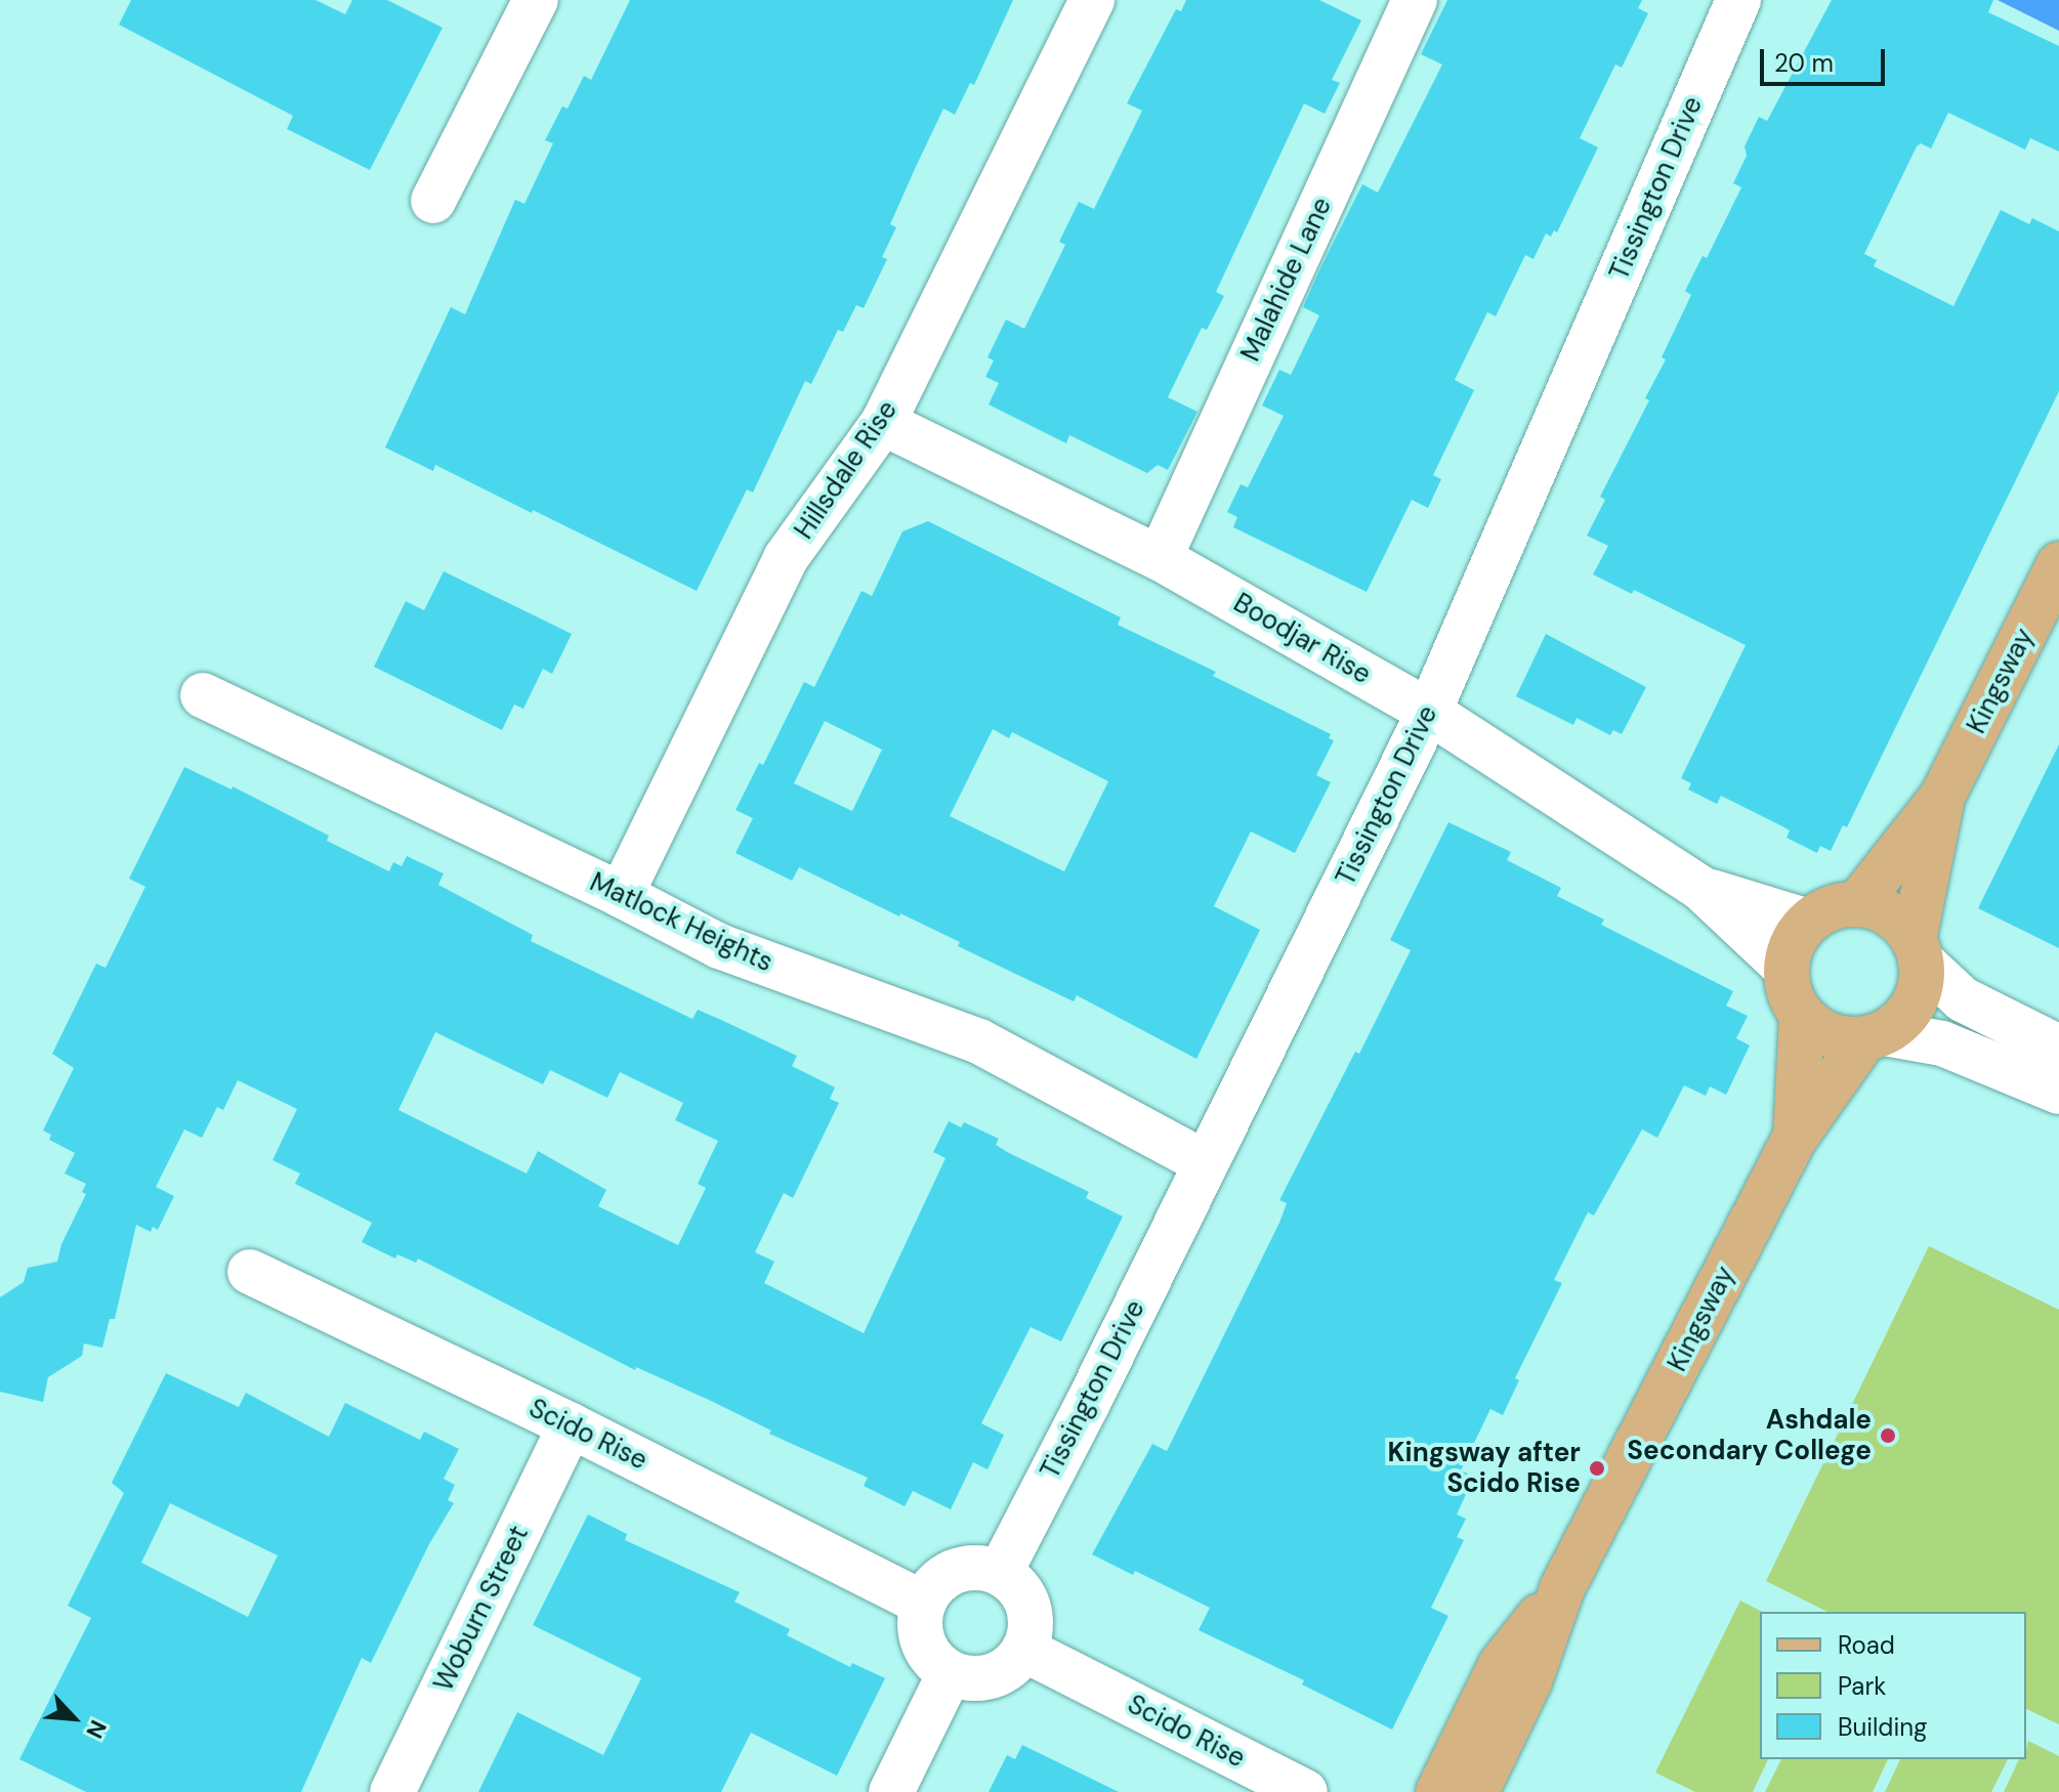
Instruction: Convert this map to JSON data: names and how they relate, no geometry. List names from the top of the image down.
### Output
{
  "streets": {
    "main road": ["Kingsway"],
    "street": [
      "Tissington Drive",
      "Malahide Lane",
      "Hillsdale Rise",
      "Boodjar Rise",
      "Matlock Heights",
      "Scido Rise",
      "Woburn Street"
    ]
  },
  "crossings": [
    ["Tissington Drive", "Boodjar Rise"],
    ["Tissington Drive", "Matlock Heights"],
    ["Tissington Drive", "Scido Rise"],
    ["Malahide Lane", "Boodjar Rise"],
    ["Hillsdale Rise", "Boodjar Rise"],
    ["Hillsdale Rise", "Matlock Heights"],
    ["Boodjar Rise", "Kingsway"],
    ["Scido Rise", "Woburn Street"]
  ],
  "places": ["Ashdale Secondary College", "Kingsway after Scido Rise"],
  "legend": ["Road", "Park", "Building"],
  "scale_bar": "20 m",
  "north": "bottom right"
}
